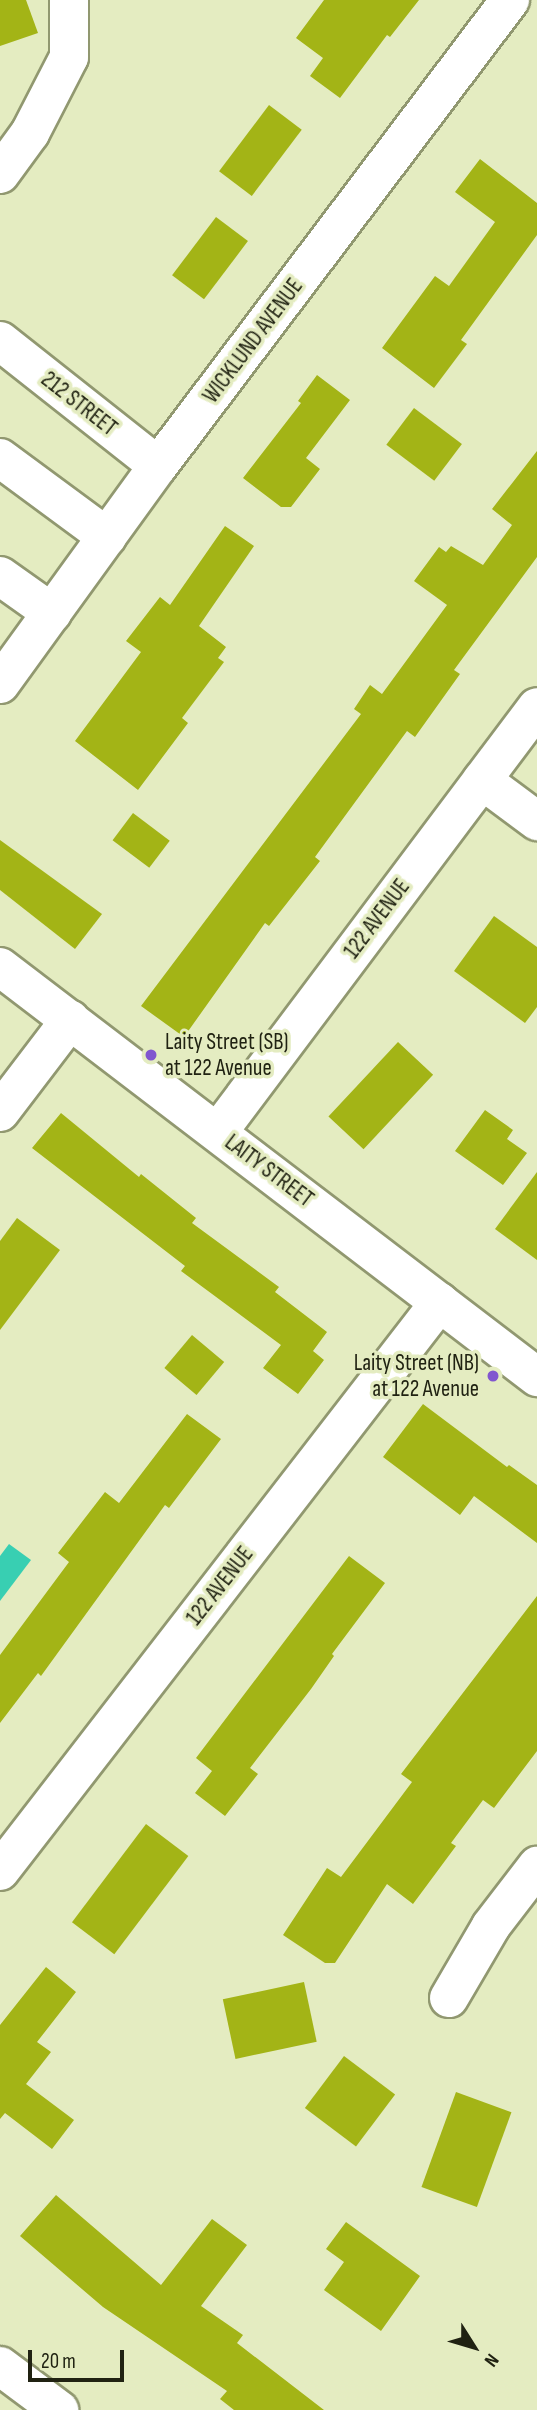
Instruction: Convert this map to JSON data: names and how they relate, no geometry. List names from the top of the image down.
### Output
{
  "streets": {
    "street": [
      "WICKLUND AVENUE",
      "212 STREET",
      "122 AVENUE",
      "LAITY STREET"
    ]
  },
  "crossings": [
    ["WICKLUND AVENUE", "212 STREET"],
    ["122 AVENUE", "LAITY STREET"]
  ],
  "places": ["Laity Street (SB) at 122 Avenue", "Laity Street (NB) at 122 Avenue"],
  "scale_bar": "20 m",
  "north": "bottom right"
}
